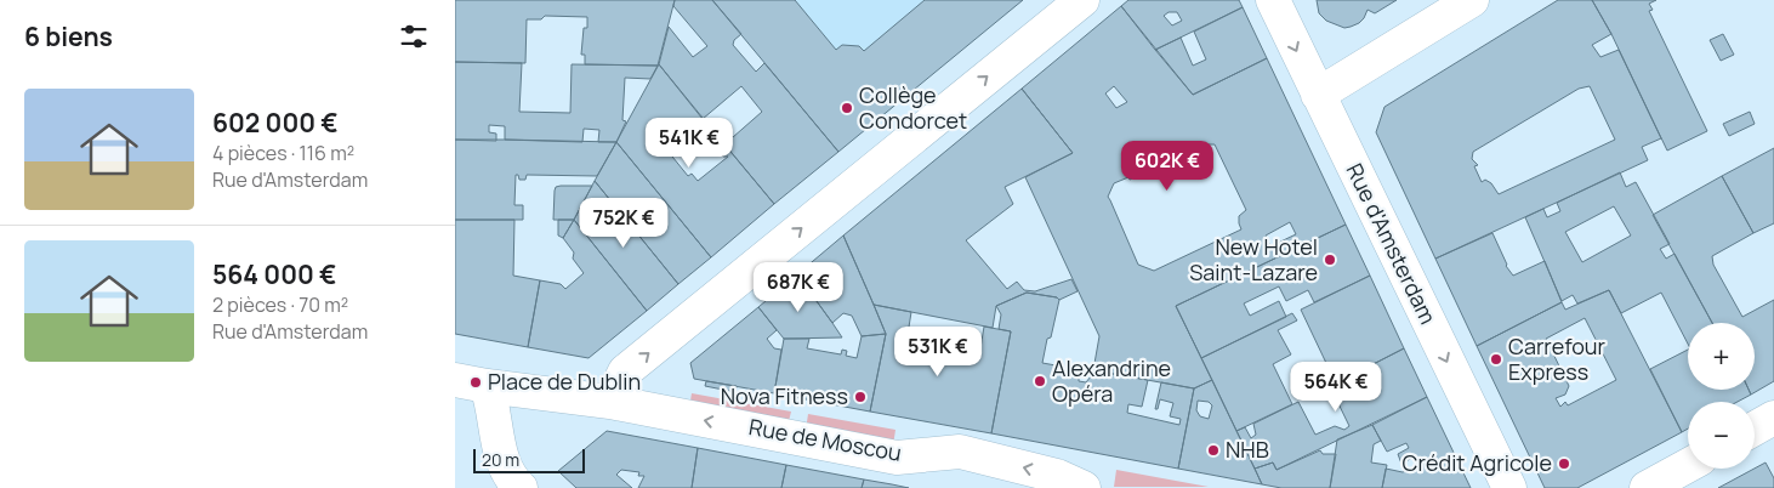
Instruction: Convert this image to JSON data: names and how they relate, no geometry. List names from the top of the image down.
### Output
{
  "streets": {
    "street": ["Rue d'Amsterdam", "Rue de Moscou"]
  },
  "one_way": ["Rue d'Amsterdam", "Rue de Moscou"],
  "places": [
    "Collège Condorcet",
    "New Hotel Saint-Lazare",
    "Carrefour Express",
    "Alexandrine Opéra",
    "Place de Dublin",
    "Nova Fitness",
    "NHB",
    "Crédit Agricole"
  ],
  "scale_bar": "20 m",
  "page": {
    "heading": "6 biens",
    "list": [
      {
        "name": "602 000 €",
        "note": "4 pièces · 116 m² · Rue d'Amsterdam"
      },
      {
        "name": "564 000 €",
        "note": "2 pièces · 70 m² · Rue d'Amsterdam"
      }
    ],
    "price": [
      "541K €",
      "602K €",
      "752K €",
      "687K €",
      "531K €",
      "564K €"
    ],
    "map_buttons": ["+", "−"],
    "scale": "20 m"
  }
}
